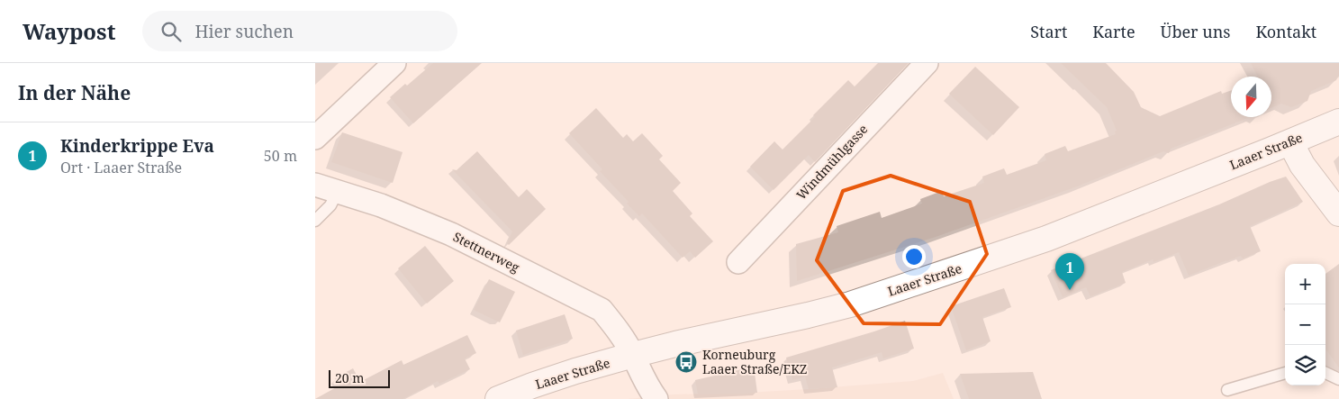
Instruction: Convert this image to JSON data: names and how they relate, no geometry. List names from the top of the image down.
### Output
{
  "streets": {
    "street": ["Laaer Straße", "Windmühlgasse", "Stettnerweg"]
  },
  "crossings": [
    ["Laaer Straße", "Stettnerweg"]
  ],
  "places": {
    "bus stop": ["Korneuburg Laaer Straße/EKZ"]
  },
  "scale_bar": "20 m",
  "north": "bottom",
  "page": {
    "header": "Waypost",
    "search": "Hier suchen",
    "nav": [
      "Start",
      "Karte",
      "Über uns",
      "Kontakt"
    ],
    "heading": "In der Nähe",
    "list": [
      {
        "mark": "1",
        "name": "Kinderkrippe Eva",
        "note": "Ort · Laaer Straße",
        "value": "50 m"
      }
    ],
    "pins": "1",
    "map_buttons": ["+", "−"],
    "scale": "20 m"
  }
}
